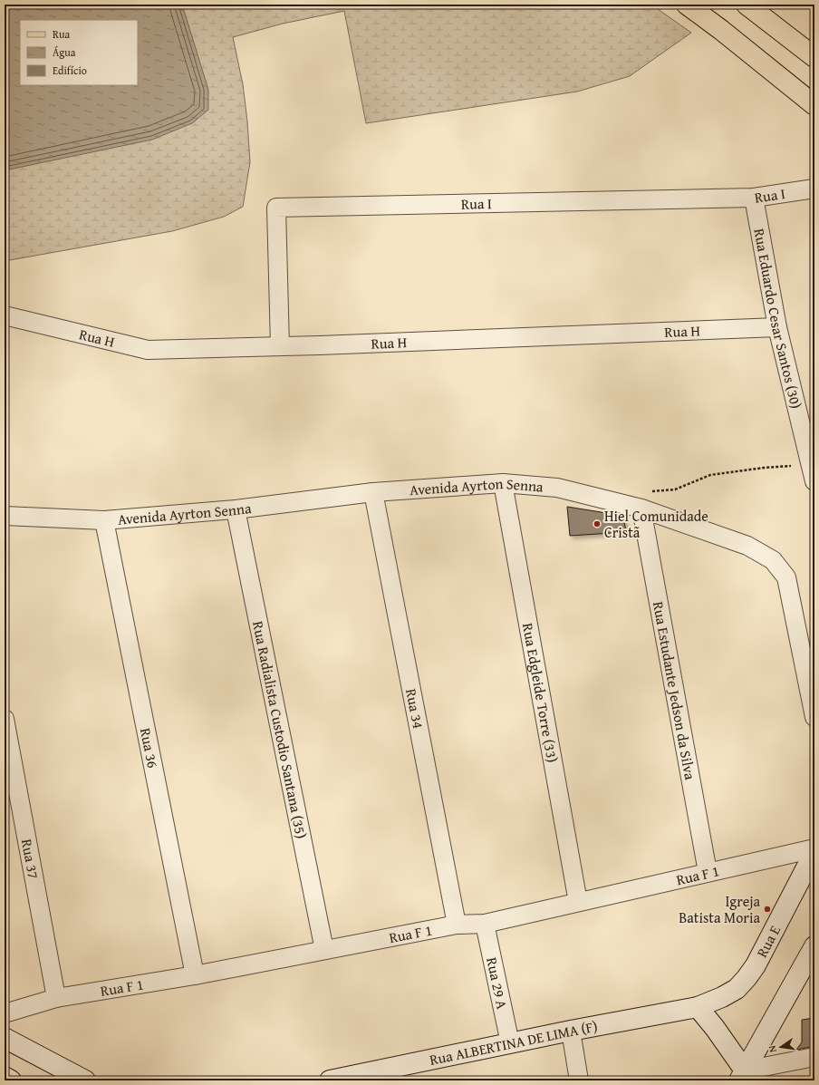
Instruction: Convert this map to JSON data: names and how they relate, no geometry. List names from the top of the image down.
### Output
{
  "streets": {
    "street": [
      "Rua I",
      "Rua Eduardo Cesar Santos (30)",
      "Rua H",
      "Avenida Ayrton Senna",
      "Rua Estudante Jedson da Silva",
      "Rua Edgleide Torre (33)",
      "Rua 34",
      "Rua Radialista Custodio Santana (35)",
      "Rua 36",
      "Rua 37",
      "Rua F 1",
      "Rua E",
      "Rua 29 A",
      "Rua ALBERTINA DE LIMA (F)"
    ]
  },
  "crossings": [
    ["Rua I", "Rua Eduardo Cesar Santos (30)"],
    ["Rua I", "Rua H"],
    ["Rua Eduardo Cesar Santos (30)", "Rua H"],
    ["Avenida Ayrton Senna", "Rua Estudante Jedson da Silva"],
    ["Avenida Ayrton Senna", "Rua Edgleide Torre (33)"],
    ["Avenida Ayrton Senna", "Rua 34"],
    ["Avenida Ayrton Senna", "Rua Radialista Custodio Santana (35)"],
    ["Avenida Ayrton Senna", "Rua 36"],
    ["Rua Estudante Jedson da Silva", "Rua F 1"],
    ["Rua Edgleide Torre (33)", "Rua F 1"],
    ["Rua 34", "Rua F 1"],
    ["Rua Radialista Custodio Santana (35)", "Rua F 1"],
    ["Rua 36", "Rua F 1"],
    ["Rua 37", "Rua F 1"],
    ["Rua F 1", "Rua 29 A"],
    ["Rua E", "Rua ALBERTINA DE LIMA (F)"],
    ["Rua 29 A", "Rua ALBERTINA DE LIMA (F)"]
  ],
  "places": ["Hiel Comunidade Cristã", "Igreja Batista Moria"],
  "legend": ["Rua", "Água", "Edifício"],
  "north": "left"
}
